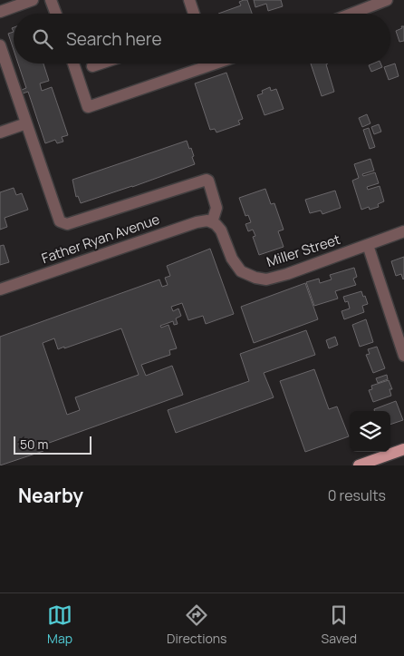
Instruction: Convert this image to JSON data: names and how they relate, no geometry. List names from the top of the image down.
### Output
{
  "streets": {
    "street": ["Father Ryan Avenue", "Miller Street"]
  },
  "crossings": [
    ["Father Ryan Avenue", "Miller Street"]
  ],
  "scale_bar": "50 m",
  "page": {
    "search": "Search here",
    "scale": "50 m",
    "heading": ["Nearby", "0 results"],
    "nav": ["Map", "Directions", "Saved"]
  }
}
